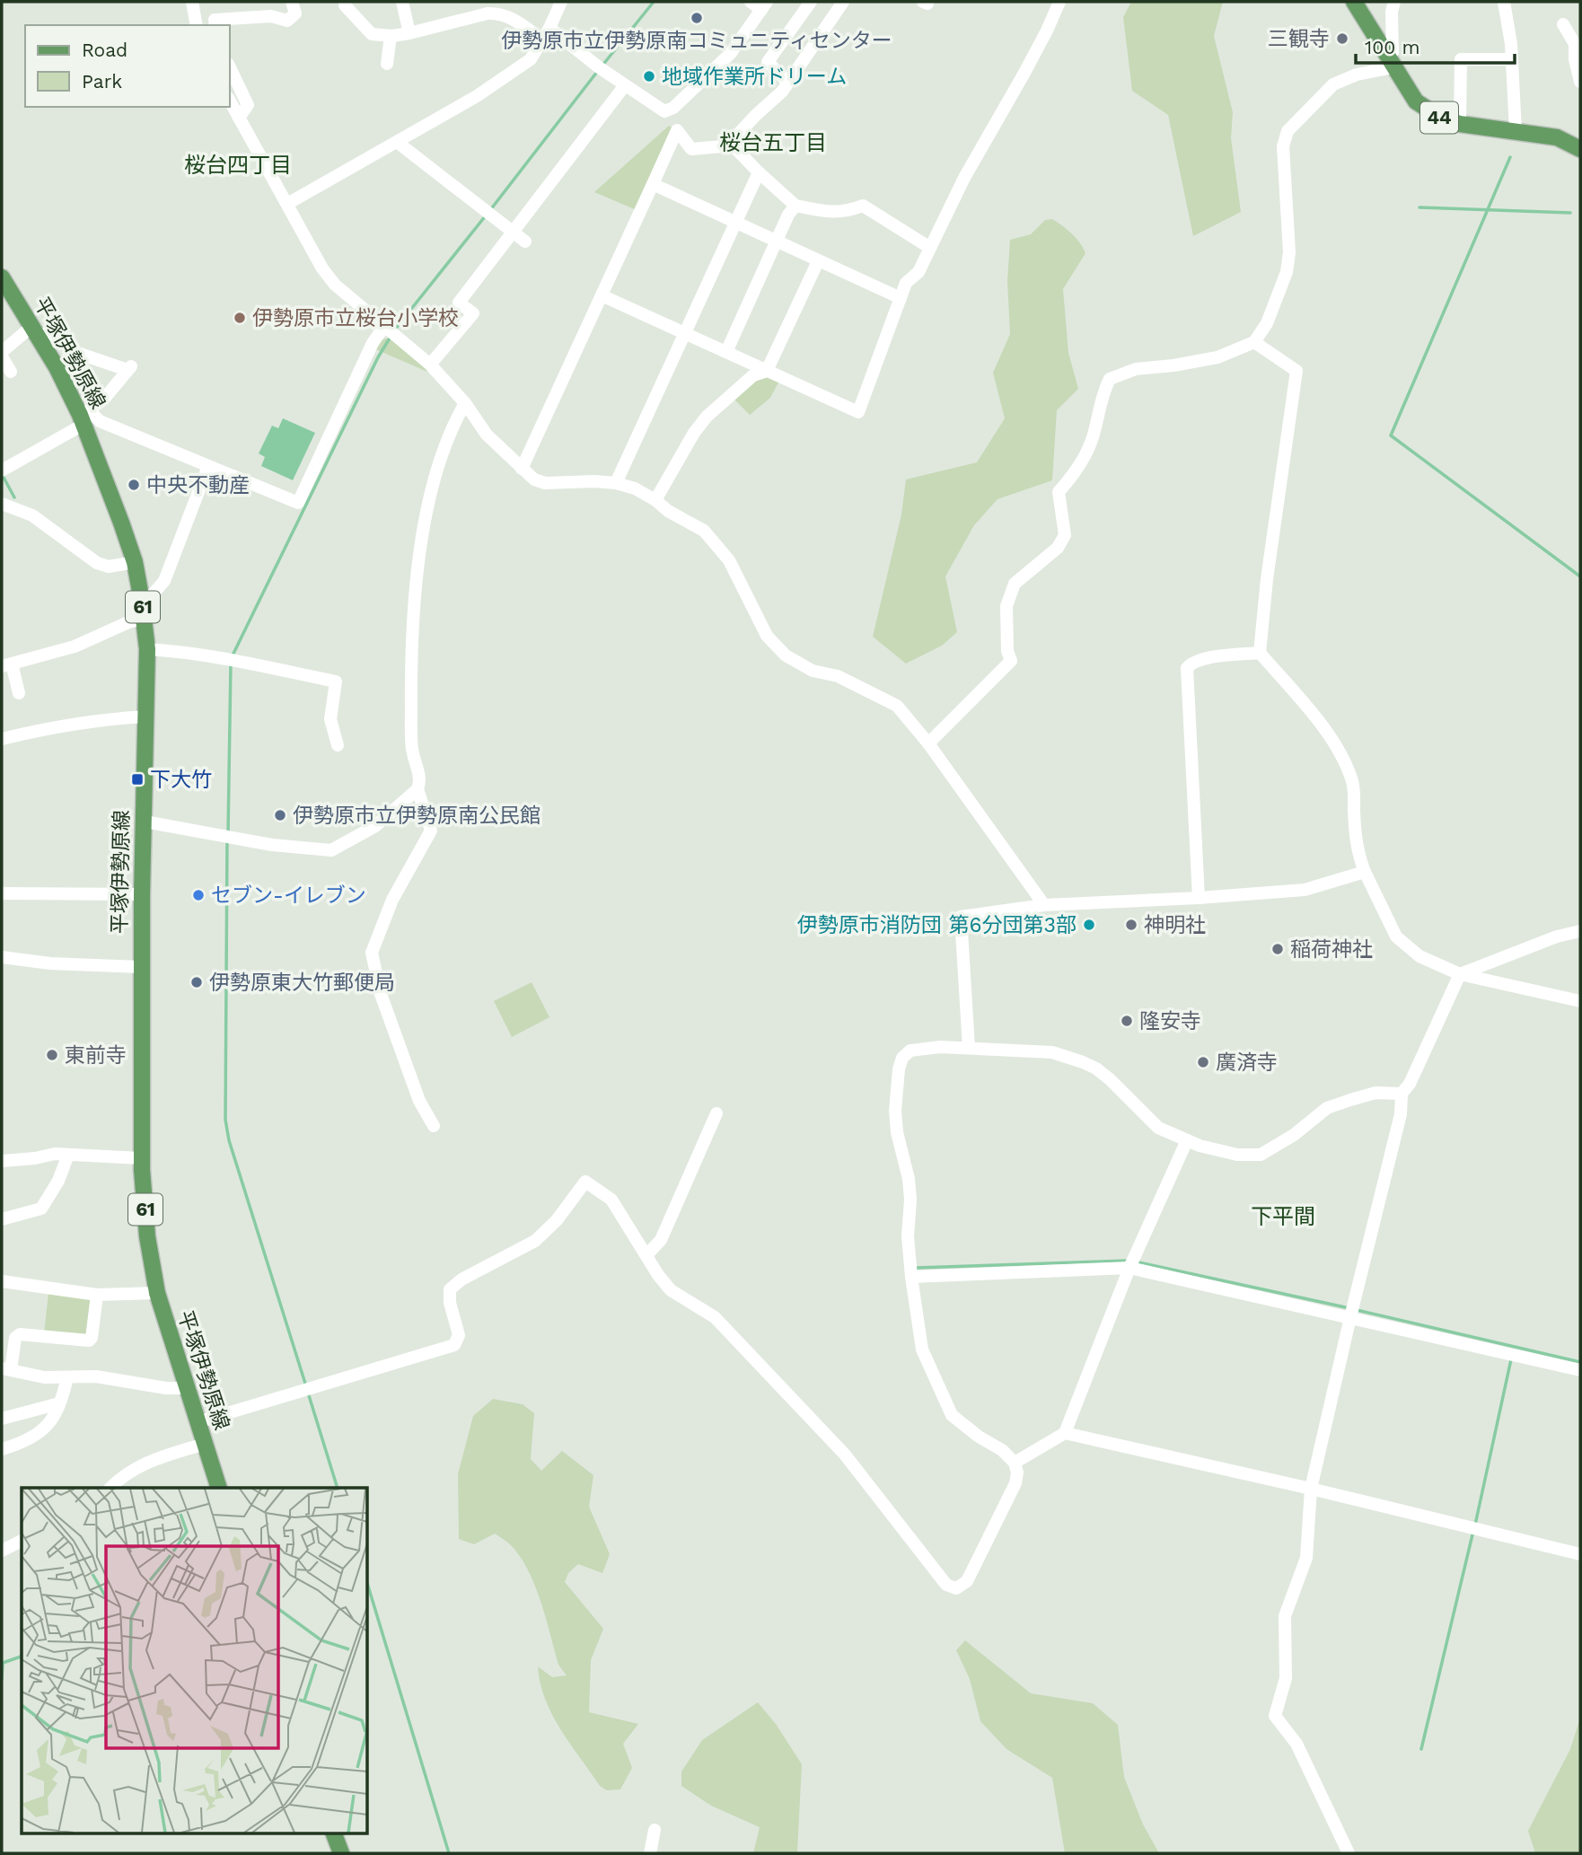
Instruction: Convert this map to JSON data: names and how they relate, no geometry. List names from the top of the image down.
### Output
{
  "streets": {
    "main road": ["44", "平塚伊勢原線", "61"]
  },
  "districts": ["桜台五丁目", "桜台四丁目", "下平間"],
  "places": {
    "other": [
      "伊勢原市立伊勢原南コミュニティセンター",
      "三観寺",
      "地域作業所ドリーム",
      "伊勢原市立桜台小学校",
      "中央不動産",
      "伊勢原市立伊勢原南公民館",
      "セブン-イレブン",
      "伊勢原市消防団 第6分団第3部",
      "神明社",
      "稲荷神社",
      "伊勢原東大竹郵便局",
      "隆安寺",
      "東前寺",
      "廣済寺"
    ],
    "transit": ["下大竹"]
  },
  "legend": ["Road", "Park"],
  "scale_bar": "100 m"
}
